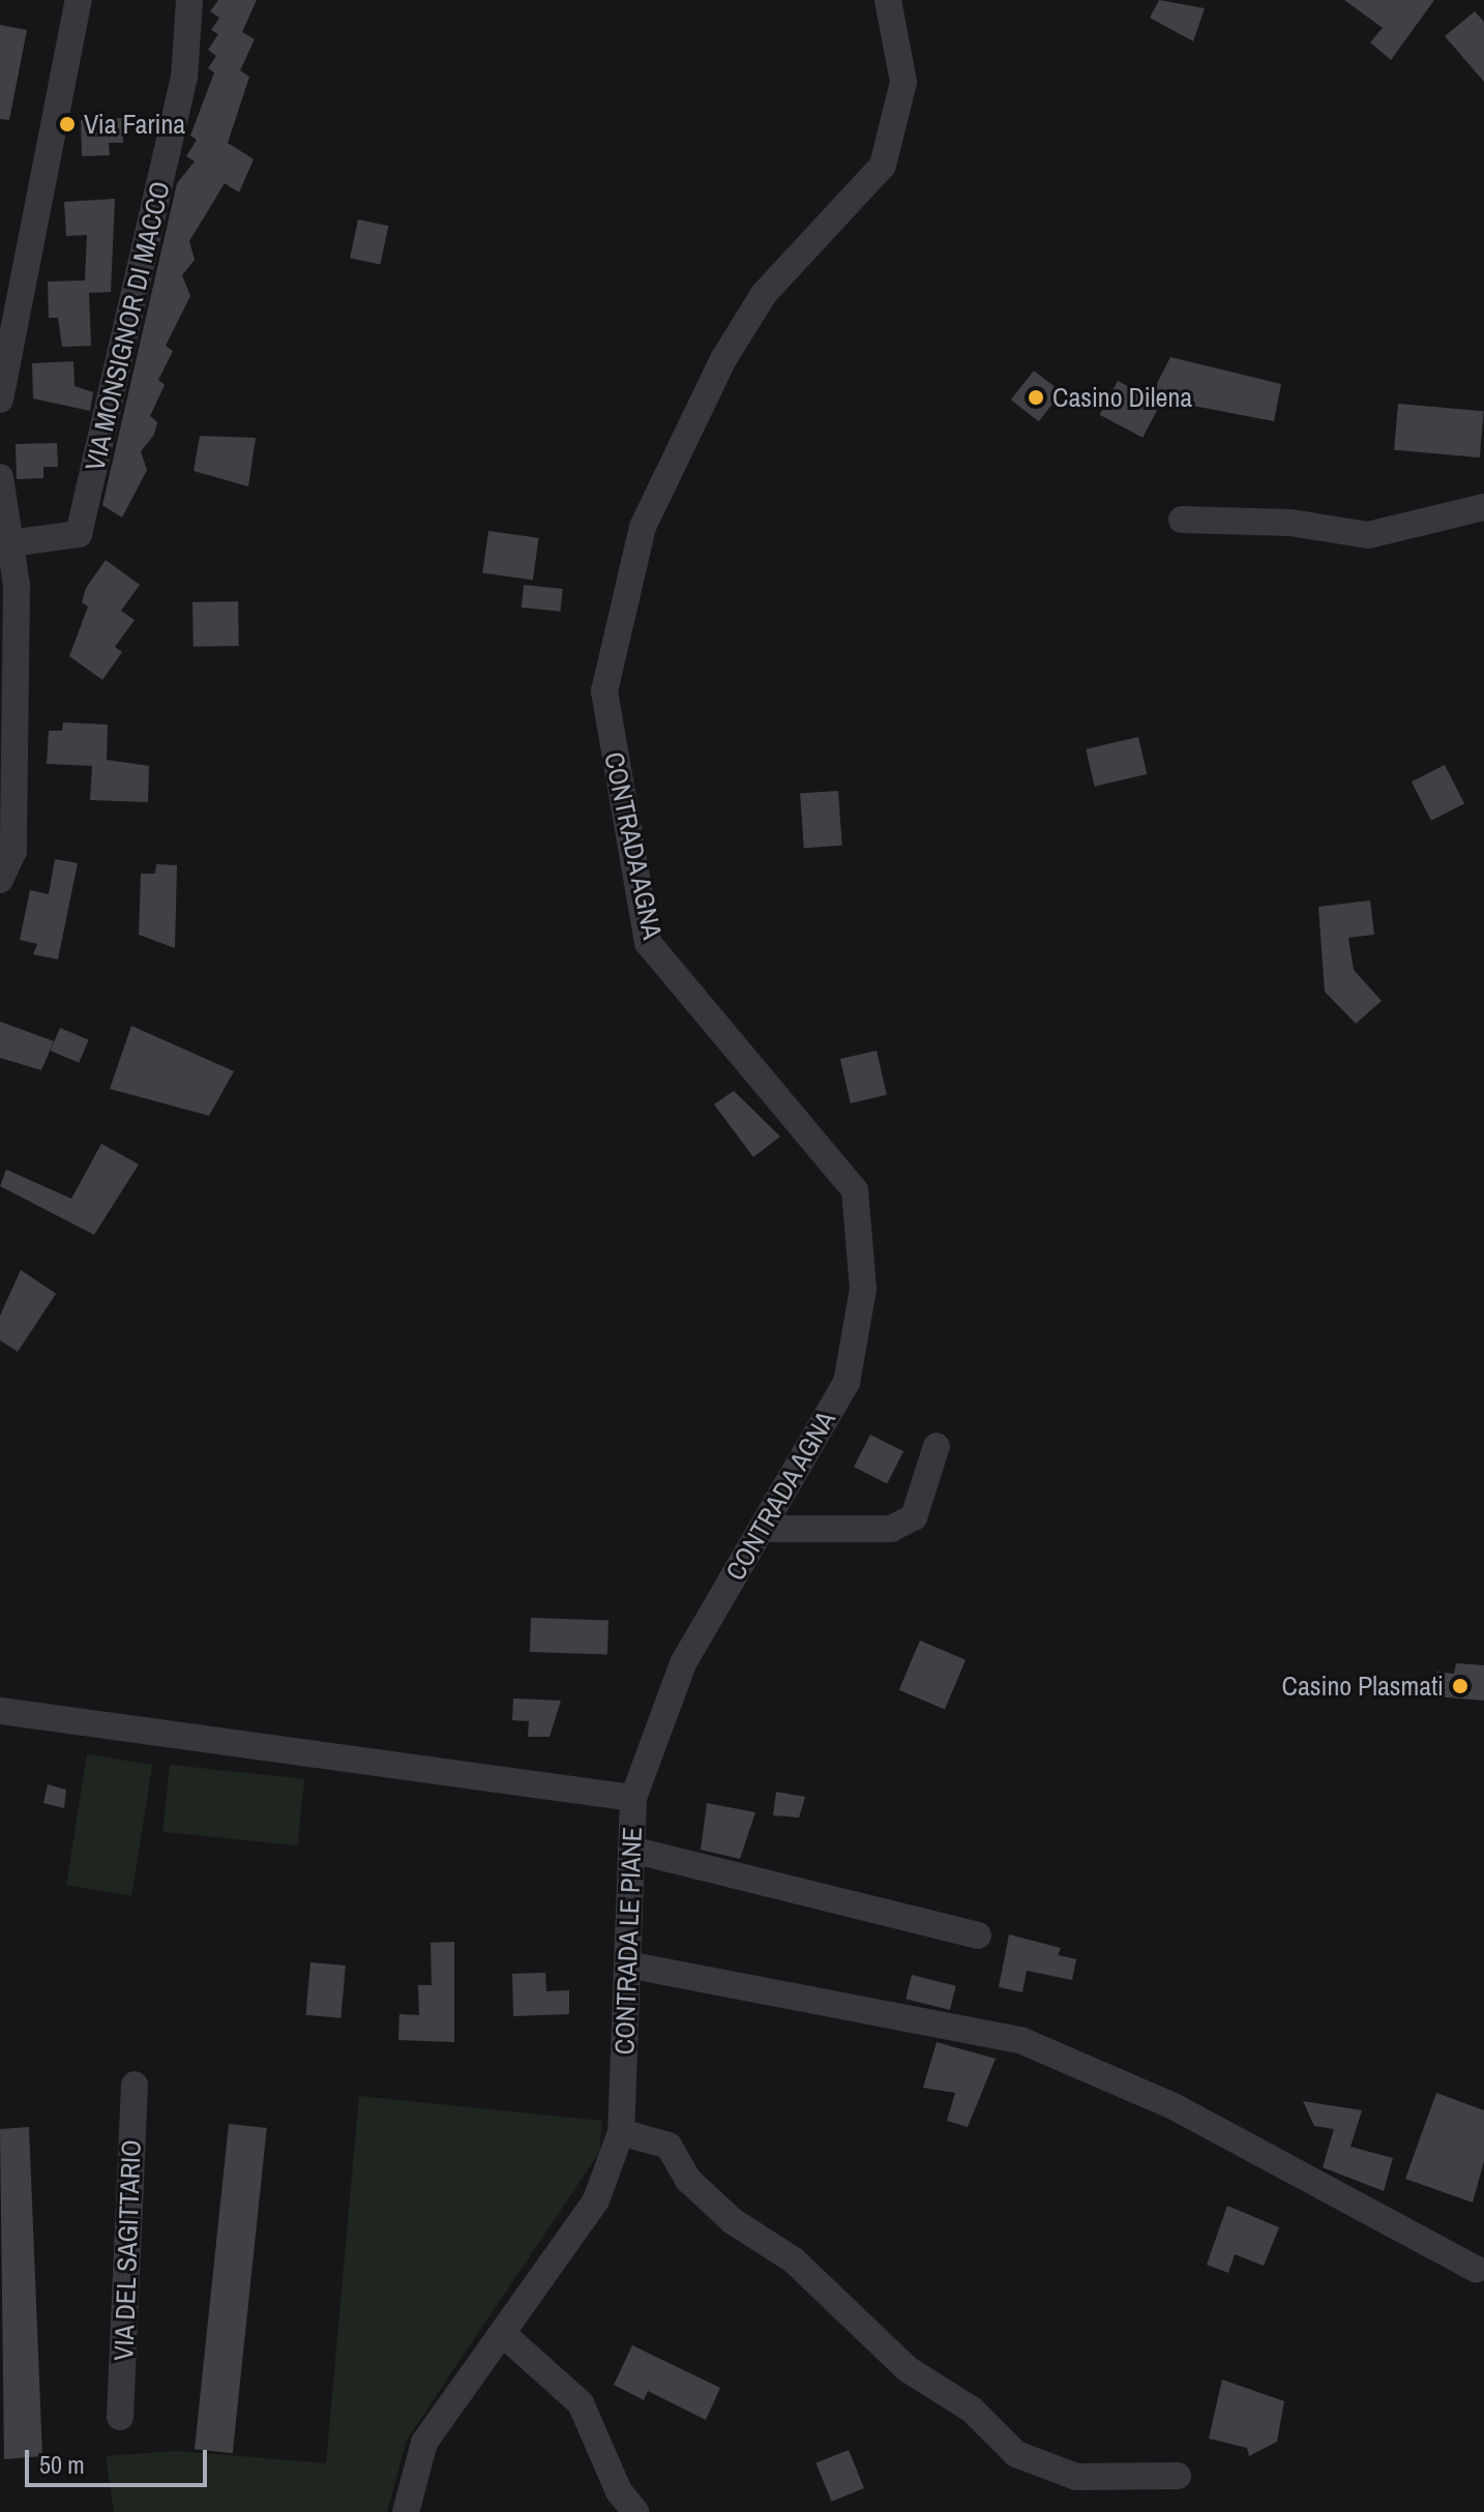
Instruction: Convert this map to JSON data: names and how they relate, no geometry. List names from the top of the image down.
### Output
{
  "streets": {
    "street": [
      "VIA MONSIGNOR DI MACCO",
      "CONTRADA AGNA",
      "CONTRADA LE PIANE",
      "VIA DEL SAGITTARIO"
    ]
  },
  "crossings": [
    ["CONTRADA AGNA", "CONTRADA LE PIANE"]
  ],
  "places": ["Via Farina", "Casino Dilena", "Casino Plasmati"],
  "scale_bar": "50 m"
}
